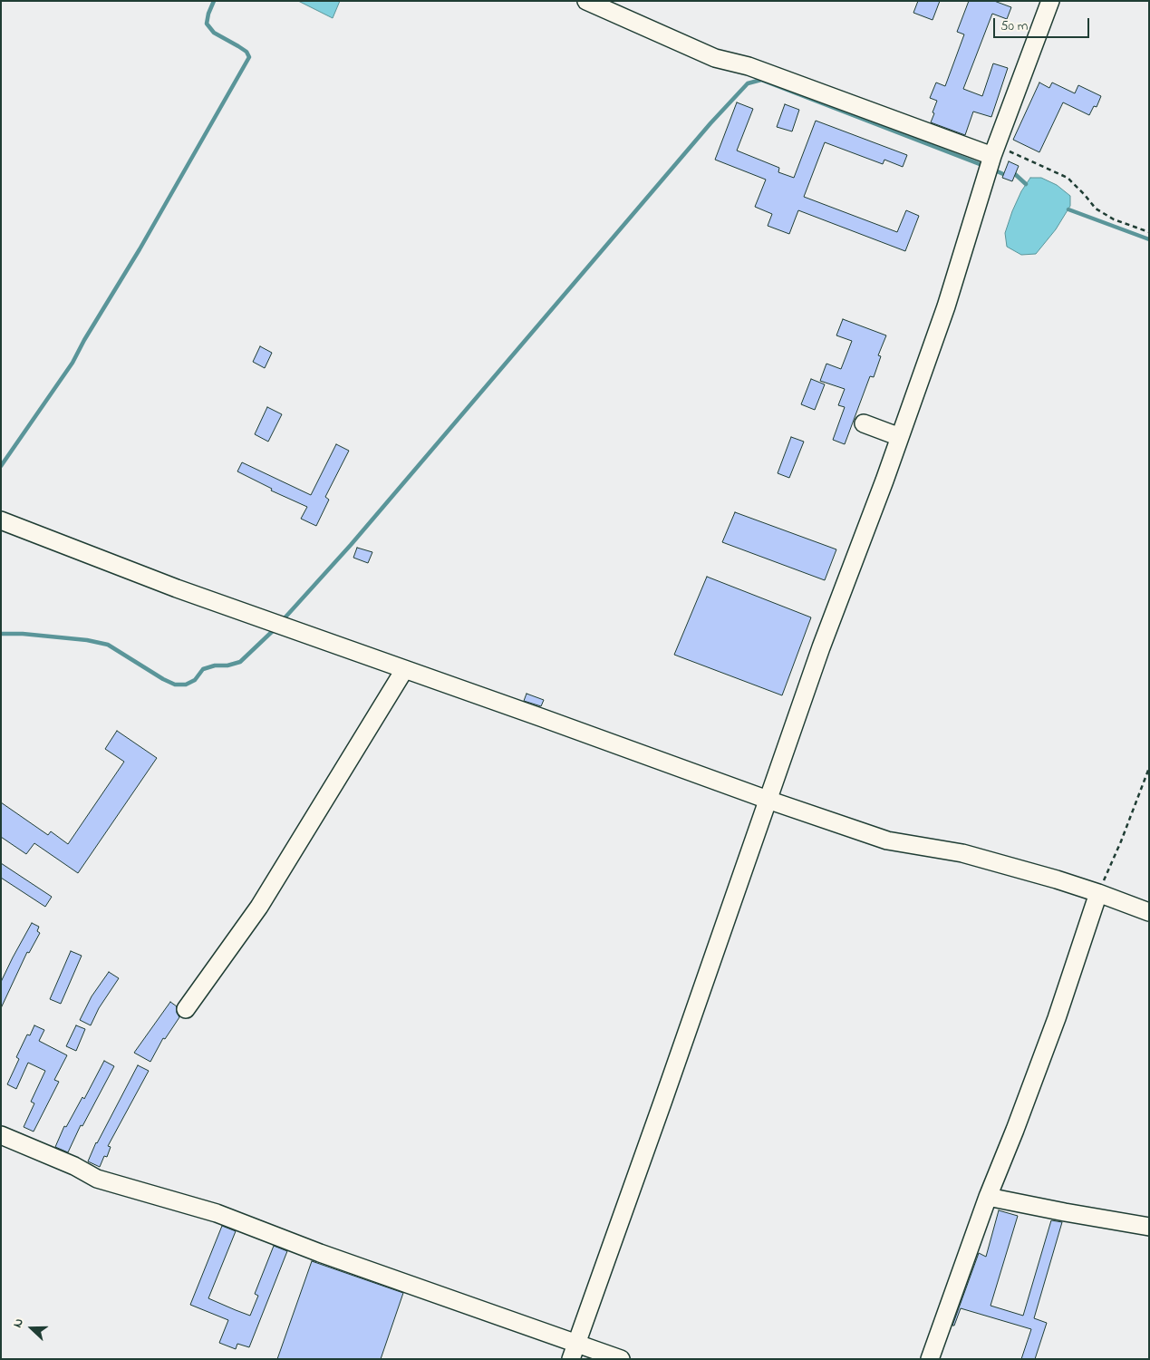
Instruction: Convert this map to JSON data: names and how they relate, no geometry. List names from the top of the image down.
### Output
{
  "scale_bar": "50 m",
  "north": "left"
}
